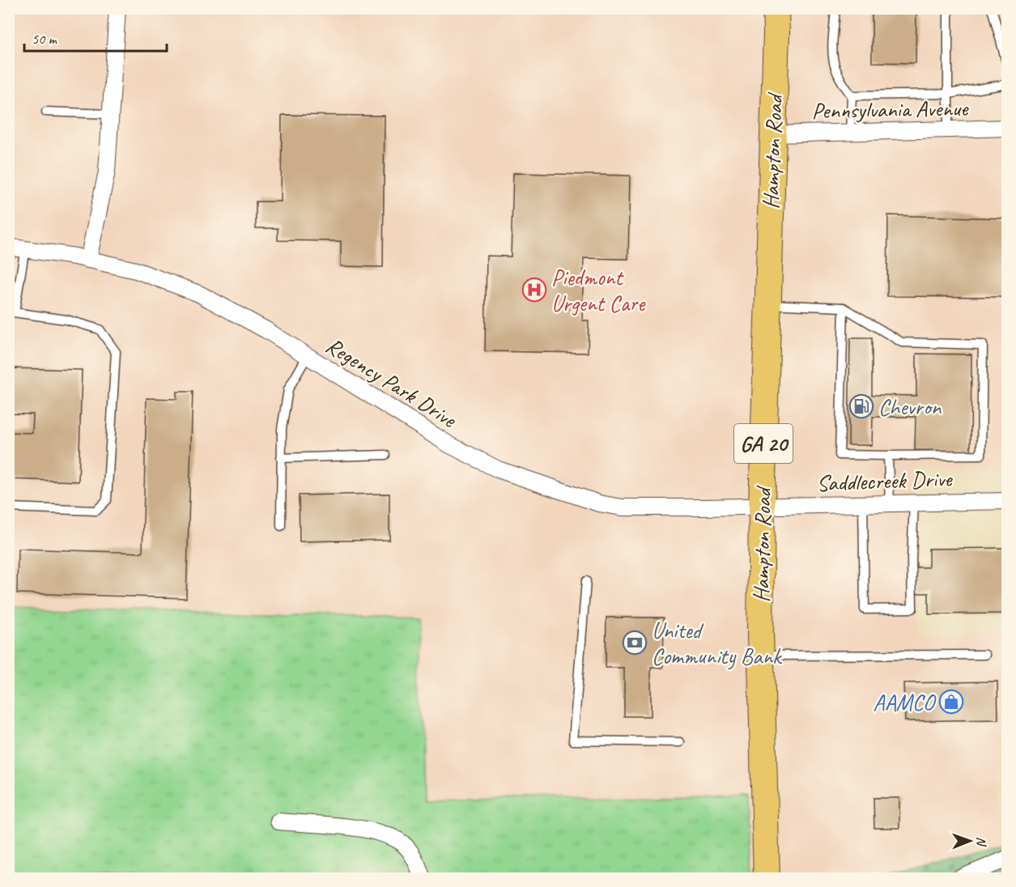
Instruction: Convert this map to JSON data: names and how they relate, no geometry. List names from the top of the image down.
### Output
{
  "streets": {
    "main road": ["Hampton Road", "GA 20"],
    "street": ["Pennsylvania Avenue", "Regency Park Drive", "Saddlecreek Drive"]
  },
  "crossings": [
    ["Pennsylvania Avenue", "Hampton Road"],
    ["Hampton Road", "Regency Park Drive"],
    ["Hampton Road", "Saddlecreek Drive"],
    ["Regency Park Drive", "Saddlecreek Drive"]
  ],
  "places": {
    "hospital": ["Piedmont Urgent Care"],
    "fuel station": ["Chevron"],
    "bank": ["United Community Bank"],
    "shop": ["AAMCO"]
  },
  "scale_bar": "50 m",
  "north": "right"
}
